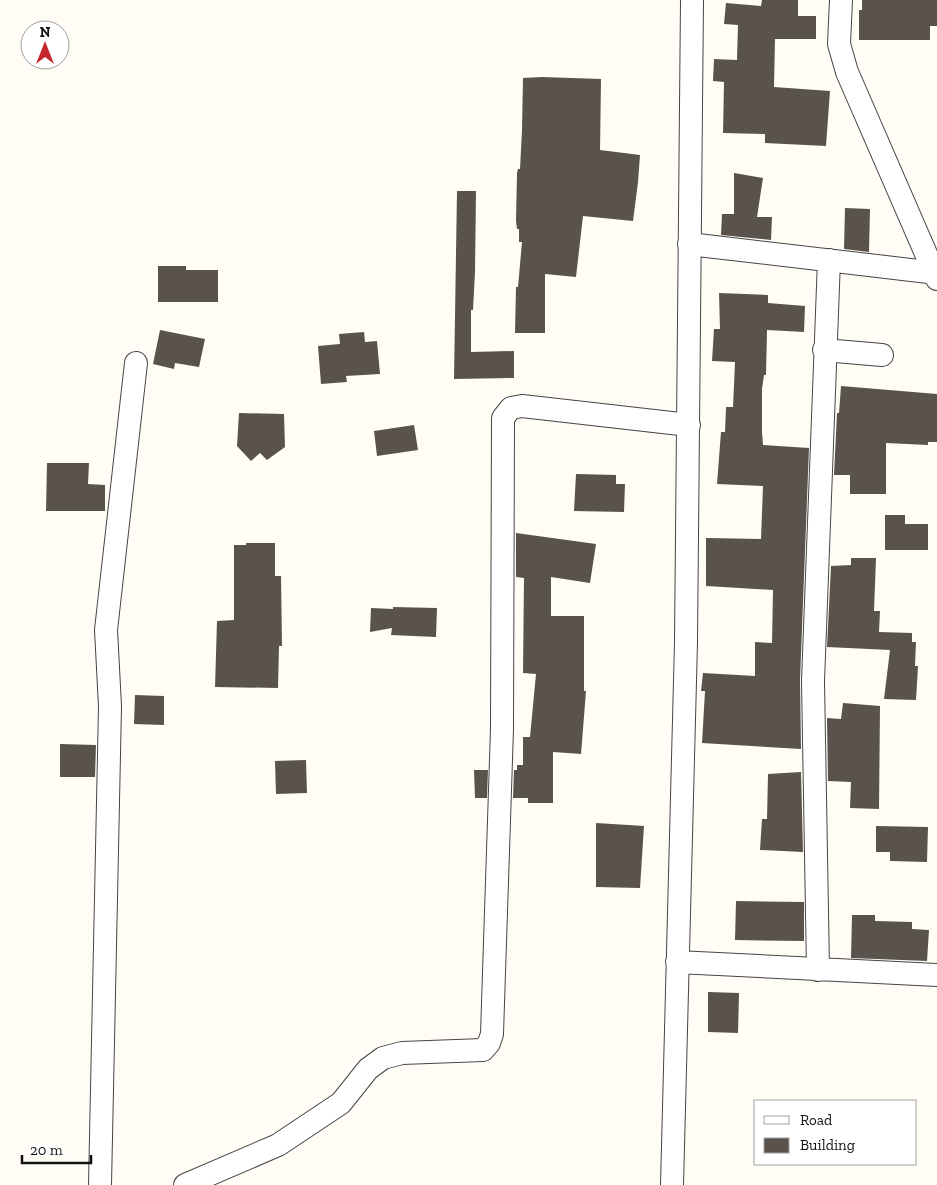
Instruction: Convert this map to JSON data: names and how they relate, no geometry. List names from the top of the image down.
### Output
{
  "legend": ["Road", "Building"],
  "scale_bar": "20 m",
  "north": "top"
}
